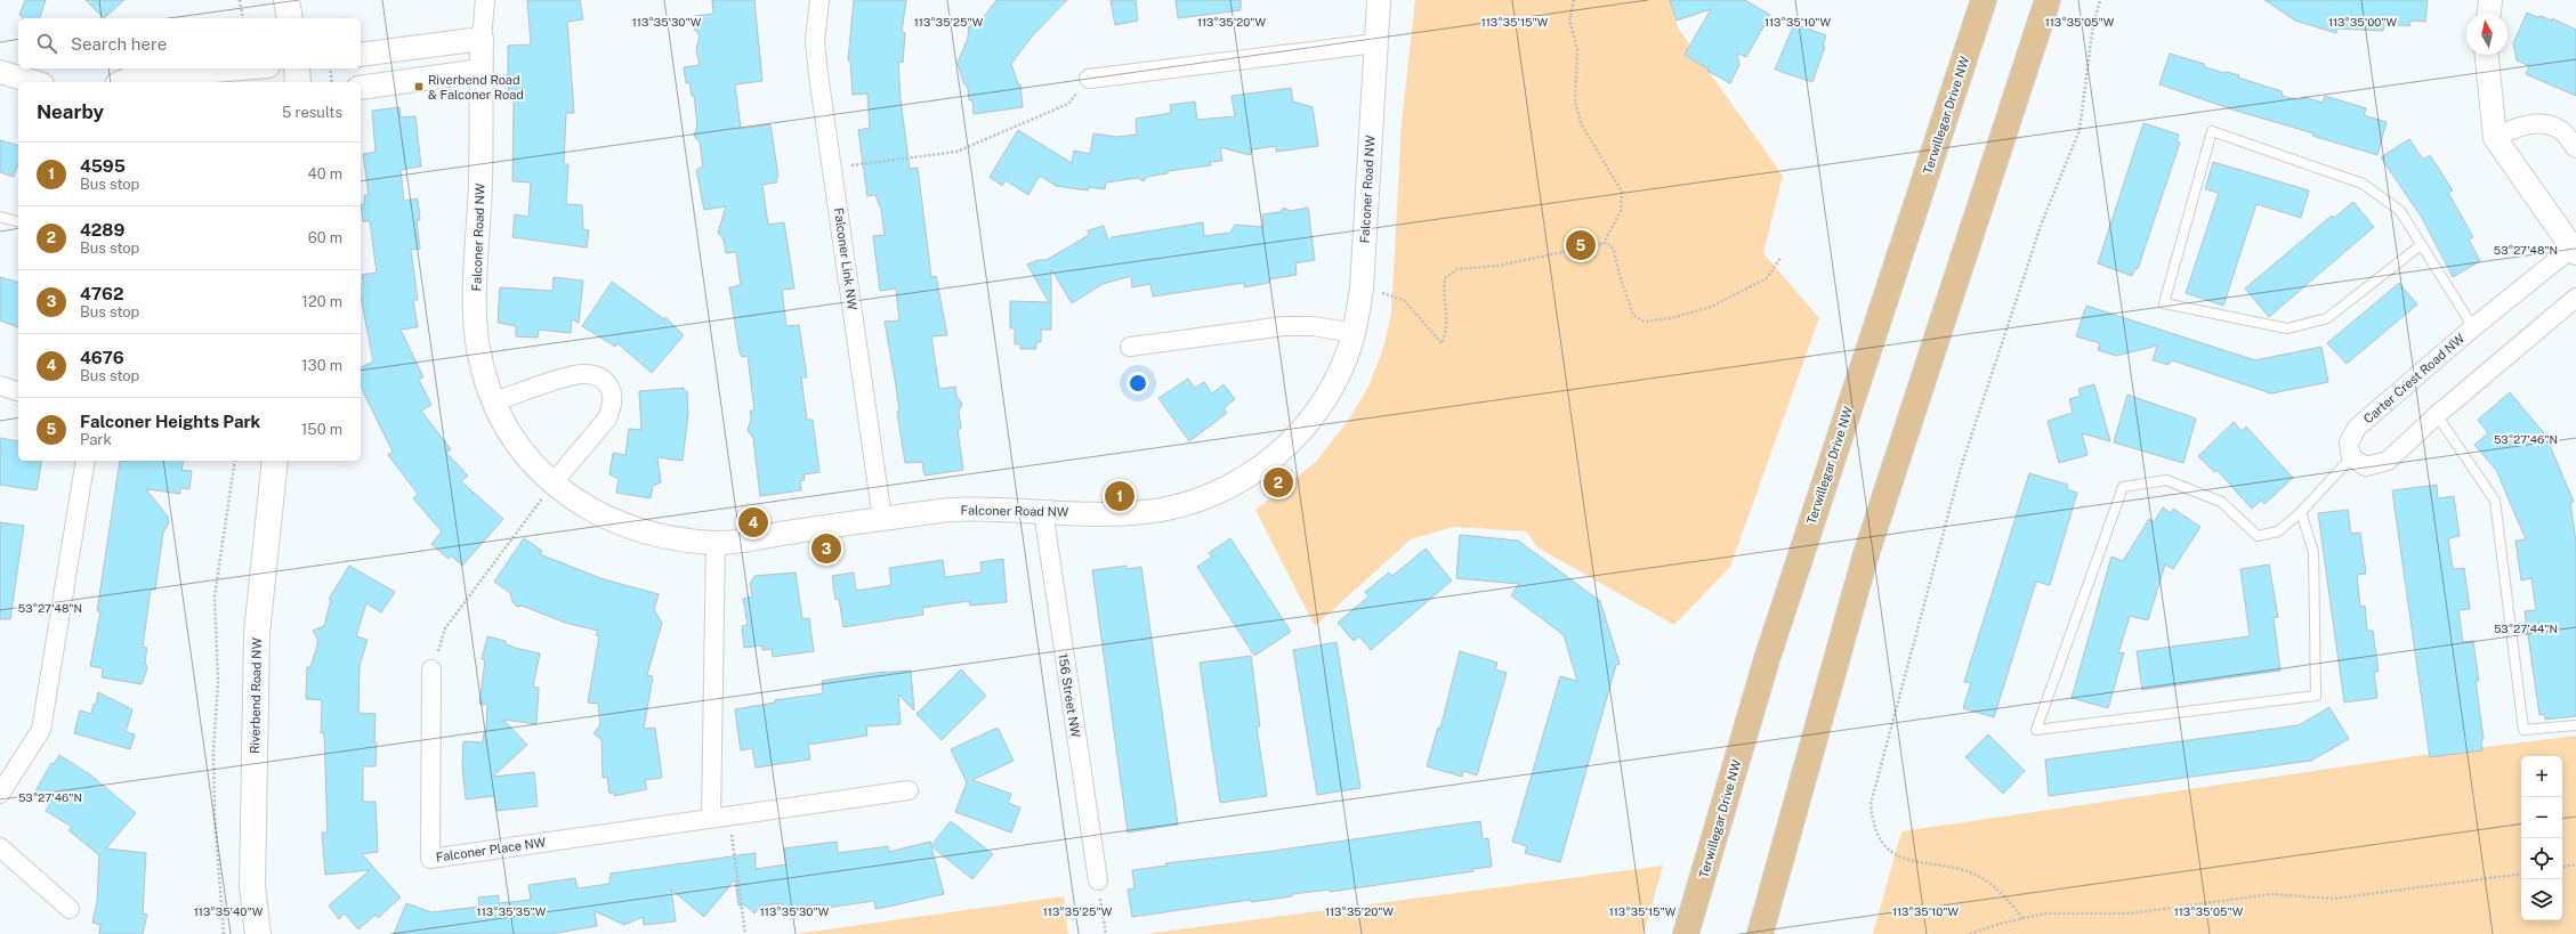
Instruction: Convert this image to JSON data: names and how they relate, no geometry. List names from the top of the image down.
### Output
{
  "streets": {
    "main road": ["Terwillegar Drive NW", "Riverbend Road NW"],
    "street": [
      "Falconer Road NW",
      "Falconer Link NW",
      "Carter Crest Road NW",
      "156 Street NW",
      "Falconer Place NW"
    ]
  },
  "crossings": [
    ["Falconer Road NW", "Falconer Link NW"],
    ["Falconer Road NW", "156 Street NW"]
  ],
  "places": {
    "transit": ["Riverbend Road & Falconer Road"]
  },
  "north": "top",
  "page": {
    "search": "Search here",
    "heading": ["Nearby", "5 results"],
    "list": [
      {
        "mark": "1",
        "name": "4595",
        "note": "Bus stop",
        "value": "40 m"
      },
      {
        "mark": "2",
        "name": "4289",
        "note": "Bus stop",
        "value": "60 m"
      },
      {
        "mark": "3",
        "name": "4762",
        "note": "Bus stop",
        "value": "120 m"
      },
      {
        "mark": "4",
        "name": "4676",
        "note": "Bus stop",
        "value": "130 m"
      },
      {
        "mark": "5",
        "name": "Falconer Heights Park",
        "note": "Park",
        "value": "150 m"
      }
    ],
    "pins": [
      "5",
      "2",
      "1",
      "4",
      "3"
    ],
    "map_buttons": ["+", "−"]
  },
  "coordinates": [
    "113°35'30\"W",
    "113°35'25\"W",
    "113°35'20\"W",
    "113°35'15\"W",
    "113°35'10\"W",
    "113°35'05\"W",
    "113°35'00\"W",
    "53°27'48\"N",
    "53°27'46\"N",
    "53°27'44\"N",
    "113°35'40\"W",
    "113°35'35\"W"
  ]
}
